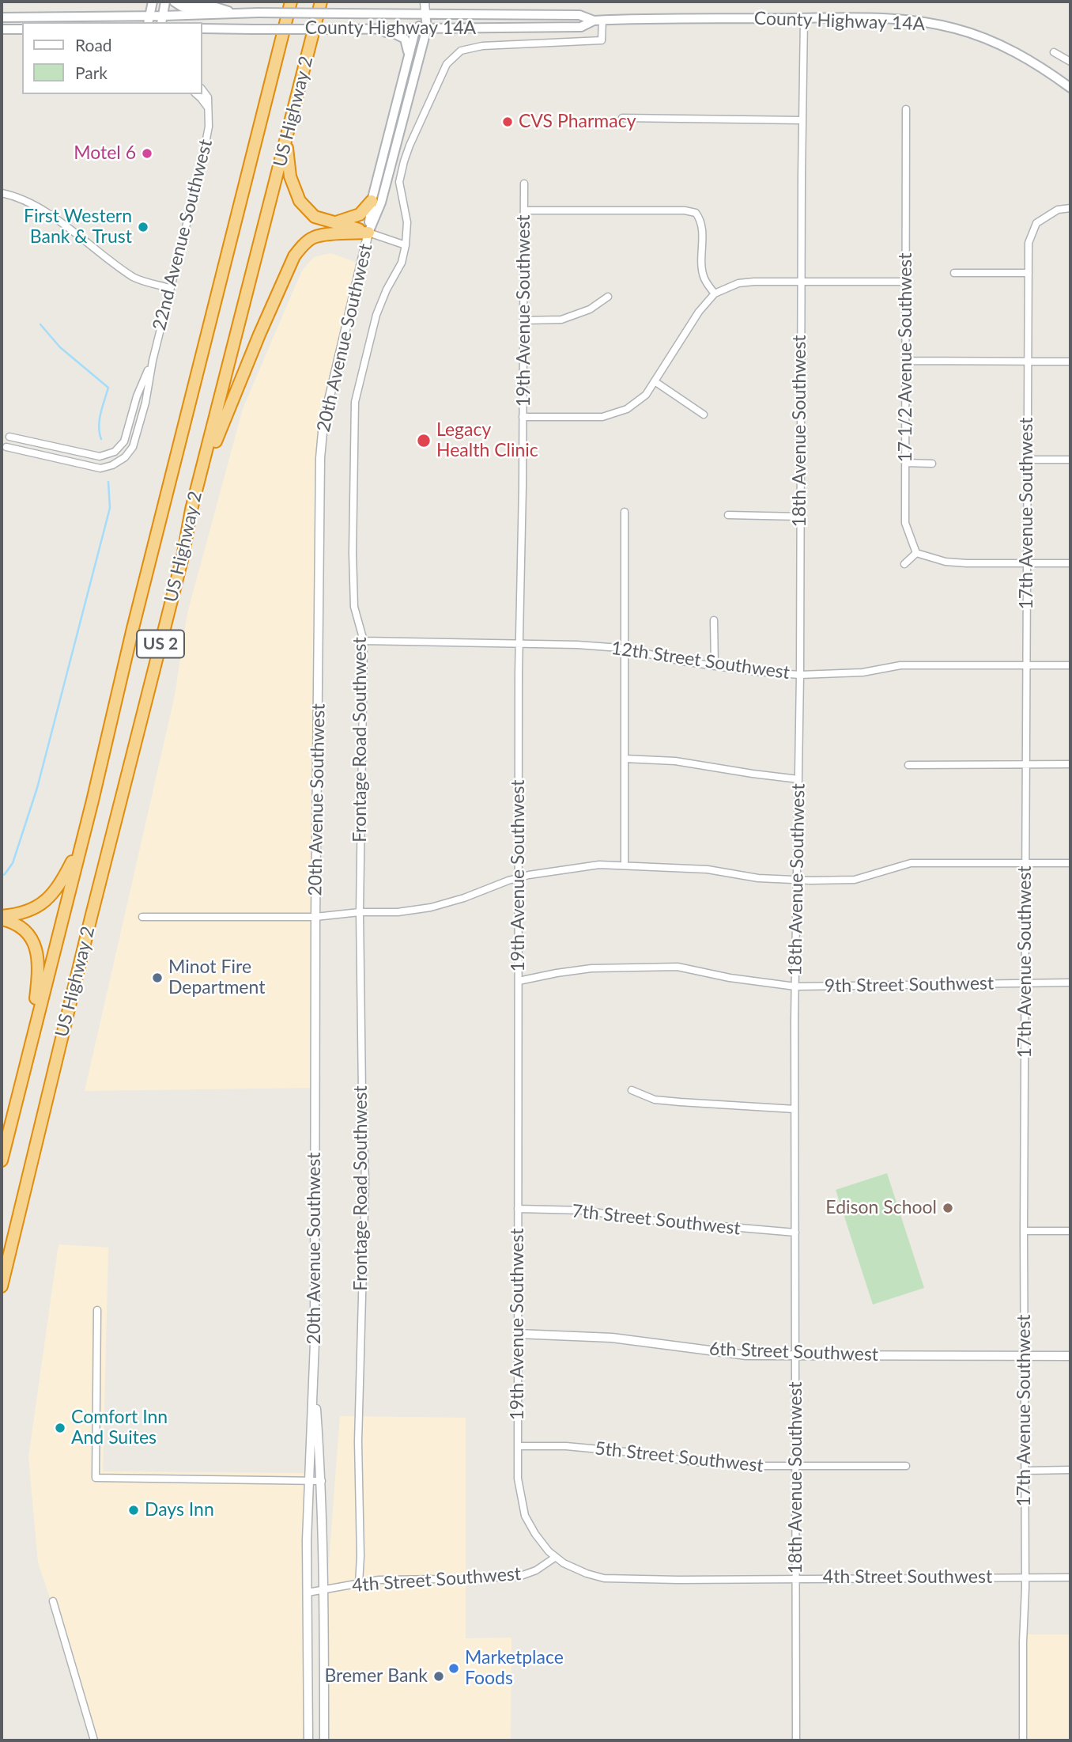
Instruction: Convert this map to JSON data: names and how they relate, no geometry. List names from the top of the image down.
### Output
{
  "streets": {
    "highway": ["US Highway 2", "US 2"],
    "main road": ["County Highway 14A", "20th Avenue Southwest"],
    "street": [
      "22nd Avenue Southwest",
      "19th Avenue Southwest",
      "17 1/2 Avenue Southwest",
      "18th Avenue Southwest",
      "17th Avenue Southwest",
      "12th Street Southwest",
      "Frontage Road Southwest",
      "9th Street Southwest",
      "7th Street Southwest",
      "6th Street Southwest",
      "5th Street Southwest",
      "4th Street Southwest"
    ]
  },
  "crossings": [
    ["County Highway 14A", "20th Avenue Southwest"],
    ["County Highway 14A", "18th Avenue Southwest"],
    ["County Highway 14A", "Frontage Road Southwest"],
    ["19th Avenue Southwest", "12th Street Southwest"],
    ["19th Avenue Southwest", "9th Street Southwest"],
    ["19th Avenue Southwest", "7th Street Southwest"],
    ["19th Avenue Southwest", "6th Street Southwest"],
    ["19th Avenue Southwest", "5th Street Southwest"],
    ["19th Avenue Southwest", "4th Street Southwest"],
    ["20th Avenue Southwest", "4th Street Southwest"],
    ["18th Avenue Southwest", "12th Street Southwest"],
    ["18th Avenue Southwest", "9th Street Southwest"],
    ["18th Avenue Southwest", "7th Street Southwest"],
    ["18th Avenue Southwest", "6th Street Southwest"],
    ["18th Avenue Southwest", "5th Street Southwest"],
    ["18th Avenue Southwest", "4th Street Southwest"],
    ["17th Avenue Southwest", "12th Street Southwest"],
    ["17th Avenue Southwest", "9th Street Southwest"],
    ["17th Avenue Southwest", "6th Street Southwest"],
    ["17th Avenue Southwest", "4th Street Southwest"],
    ["12th Street Southwest", "Frontage Road Southwest"],
    ["Frontage Road Southwest", "4th Street Southwest"]
  ],
  "places": [
    "CVS Pharmacy",
    "Motel 6",
    "First Western Bank & Trust",
    "Legacy Health Clinic",
    "Minot Fire Department",
    "Edison School",
    "Comfort Inn And Suites",
    "Days Inn",
    "Marketplace Foods",
    "Bremer Bank"
  ],
  "legend": ["Road", "Park"]
}
